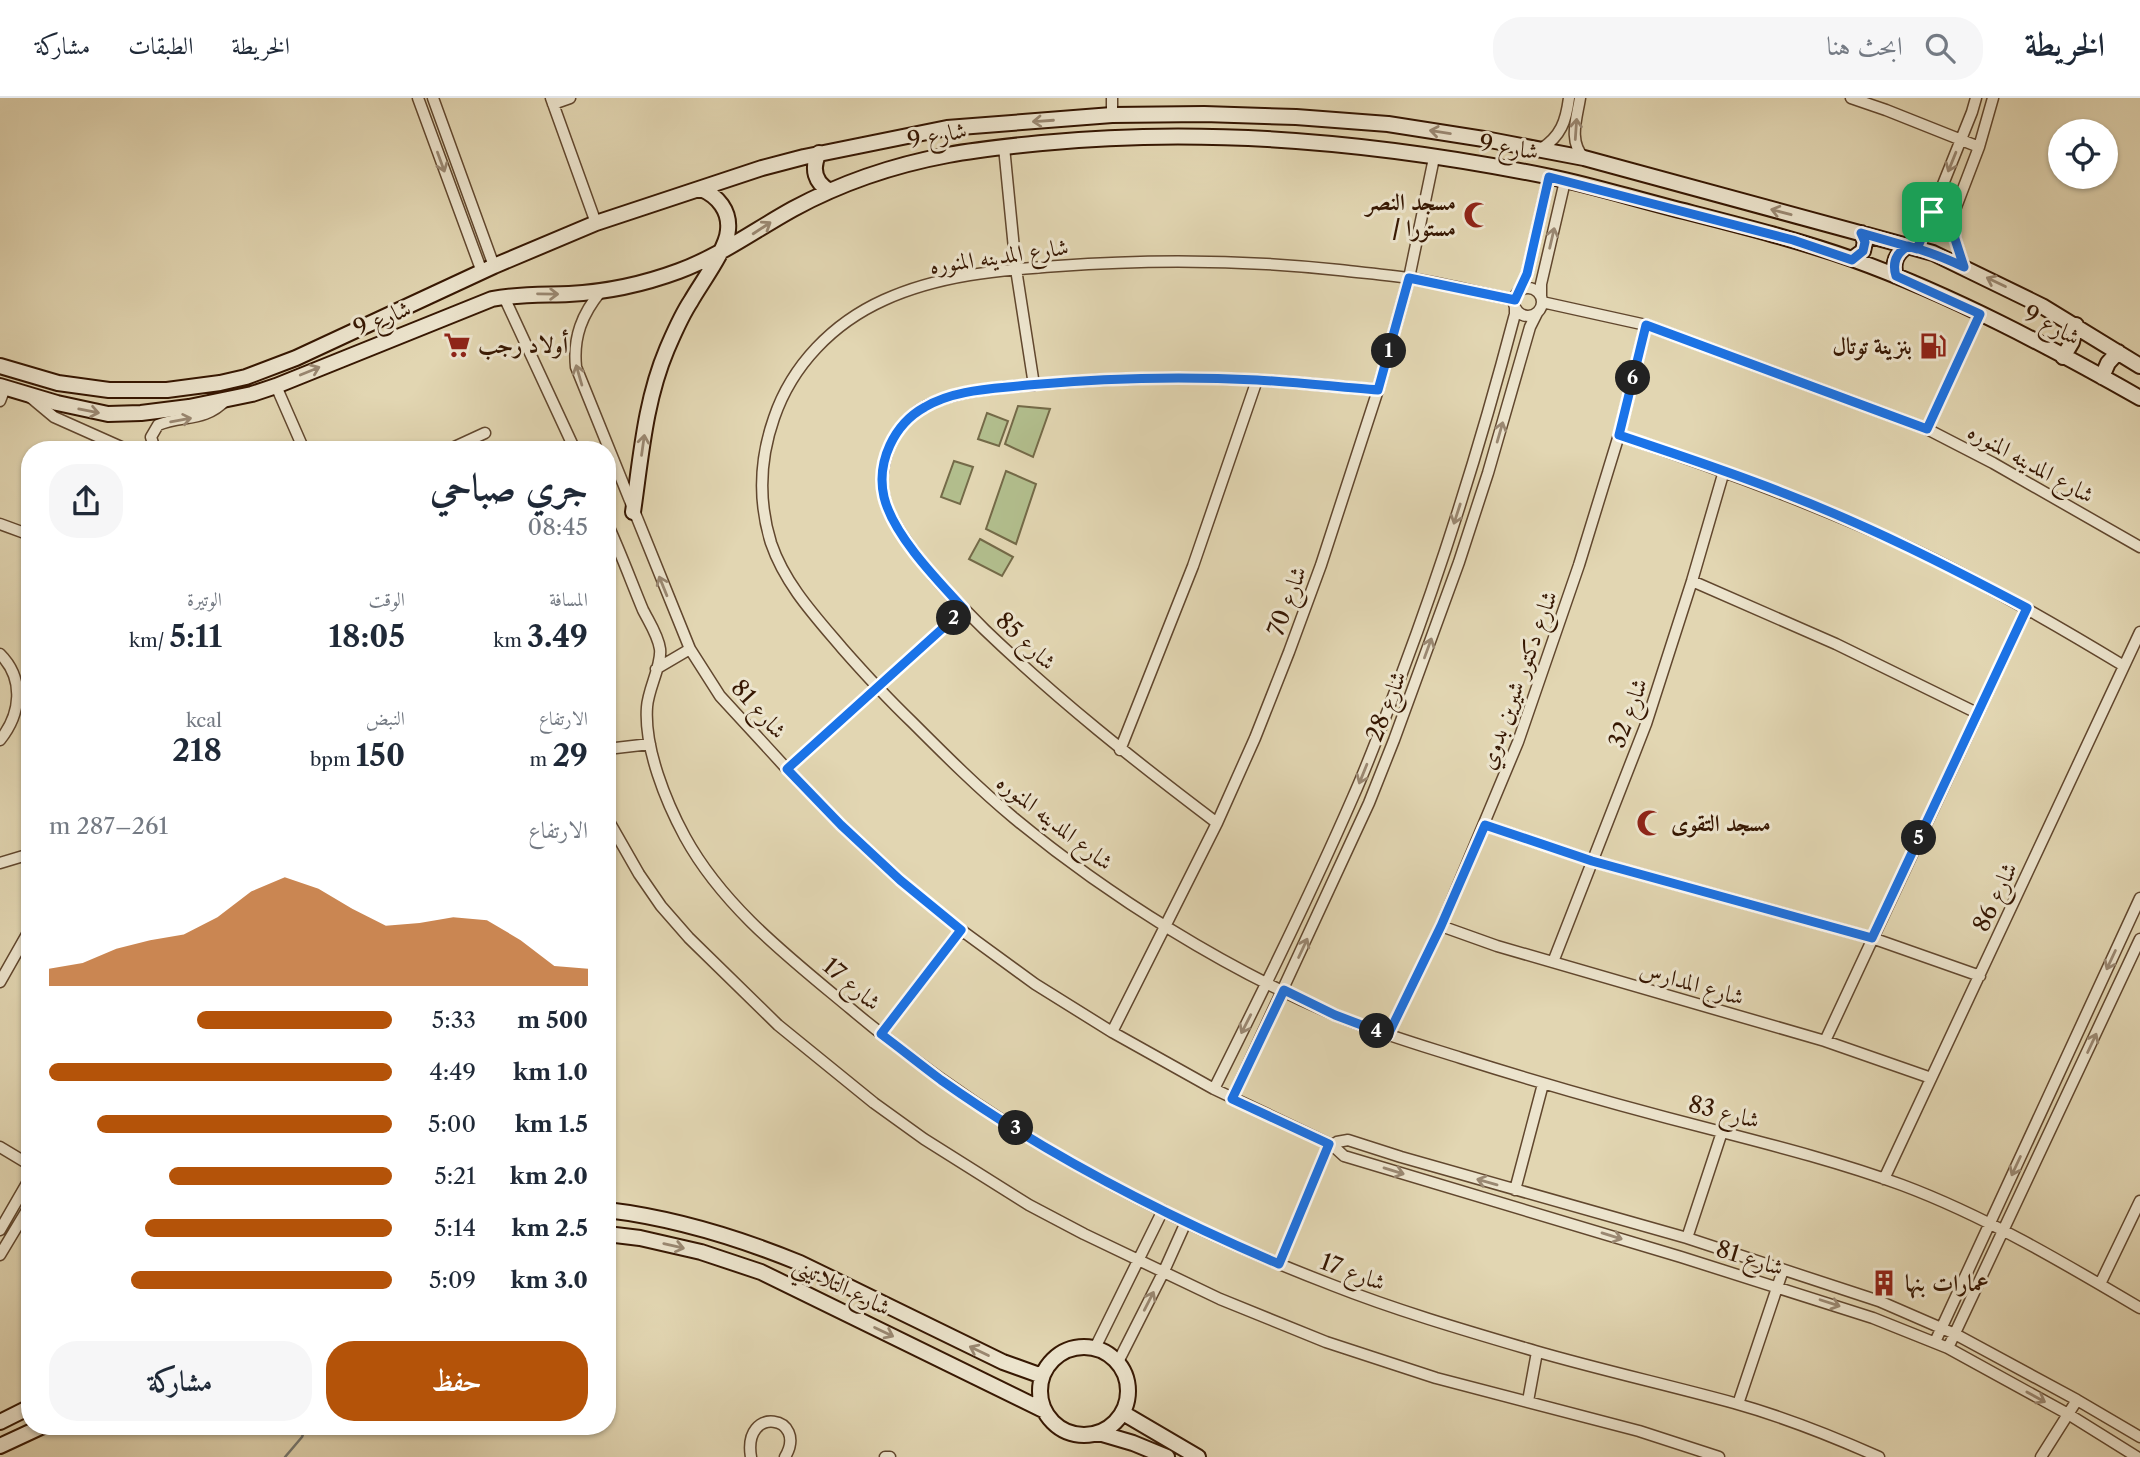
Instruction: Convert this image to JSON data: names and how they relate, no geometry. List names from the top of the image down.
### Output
{
  "streets": {
    "main road": ["شارع 9", "شارع التلاتيني"],
    "street": [
      "شارع المدينه المنوره",
      "شارع 70",
      "شارع 85",
      "شارع دكتور شيرين بدوي",
      "شارع 28",
      "شارع 81",
      "شارع 32",
      "شارع 86",
      "شارع المدارس",
      "شارع 17",
      "شارع 83"
    ]
  },
  "crossings": [
    ["شارع 9", "شارع 70"],
    ["شارع 9", "شارع 28"],
    ["شارع 9", "شارع 81"],
    ["شارع المدينه المنوره", "شارع 70"],
    ["شارع المدينه المنوره", "شارع دكتور شيرين بدوي"],
    ["شارع المدينه المنوره", "شارع 28"],
    ["شارع المدينه المنوره", "شارع 83"],
    ["شارع 70", "شارع 85"],
    ["شارع 70", "شارع 81"],
    ["شارع دكتور شيرين بدوي", "شارع المدارس"],
    ["شارع دكتور شيرين بدوي", "شارع 83"],
    ["شارع 28", "شارع 81"],
    ["شارع 28", "شارع 83"],
    ["شارع 32", "شارع المدارس"],
    ["شارع 86", "شارع المدارس"],
    ["شارع 86", "شارع 83"]
  ],
  "places": {
    "mosque": ["مسجد النصر / مستورا", "مسجد التقوى"],
    "supermarket": ["أولاد رجب"],
    "fuel station": ["بنزينة توتال"],
    "building": ["عمارات بنها"]
  },
  "page": {
    "header": "الخريطة",
    "search": "ابحث هنا",
    "nav": ["الخريطة", "الطبقات", "مشاركة"],
    "pins": [
      "1",
      "6",
      "2",
      "5",
      "4",
      "3"
    ],
    "heading": ["جري صباحي", "08:45"],
    "stats": [
      ["المسافة", "3.49 km"],
      ["الوقت", "18:05"],
      ["الوتيرة", "5:11 /km"],
      ["الارتفاع", "29 m"],
      ["النبض", "150 bpm"],
      ["kcal", "218"]
    ],
    "chart": ["الارتفاع", "261–287 m"],
    "list": [
      {
        "name": "500 m",
        "note": "5:33"
      },
      {
        "name": "1.0 km",
        "note": "4:49"
      },
      {
        "name": "1.5 km",
        "note": "5:00"
      },
      {
        "name": "2.0 km",
        "note": "5:21"
      },
      {
        "name": "2.5 km",
        "note": "5:14"
      },
      {
        "name": "3.0 km",
        "note": "5:09"
      }
    ],
    "buttons": ["حفظ", "مشاركة"]
  }
}
